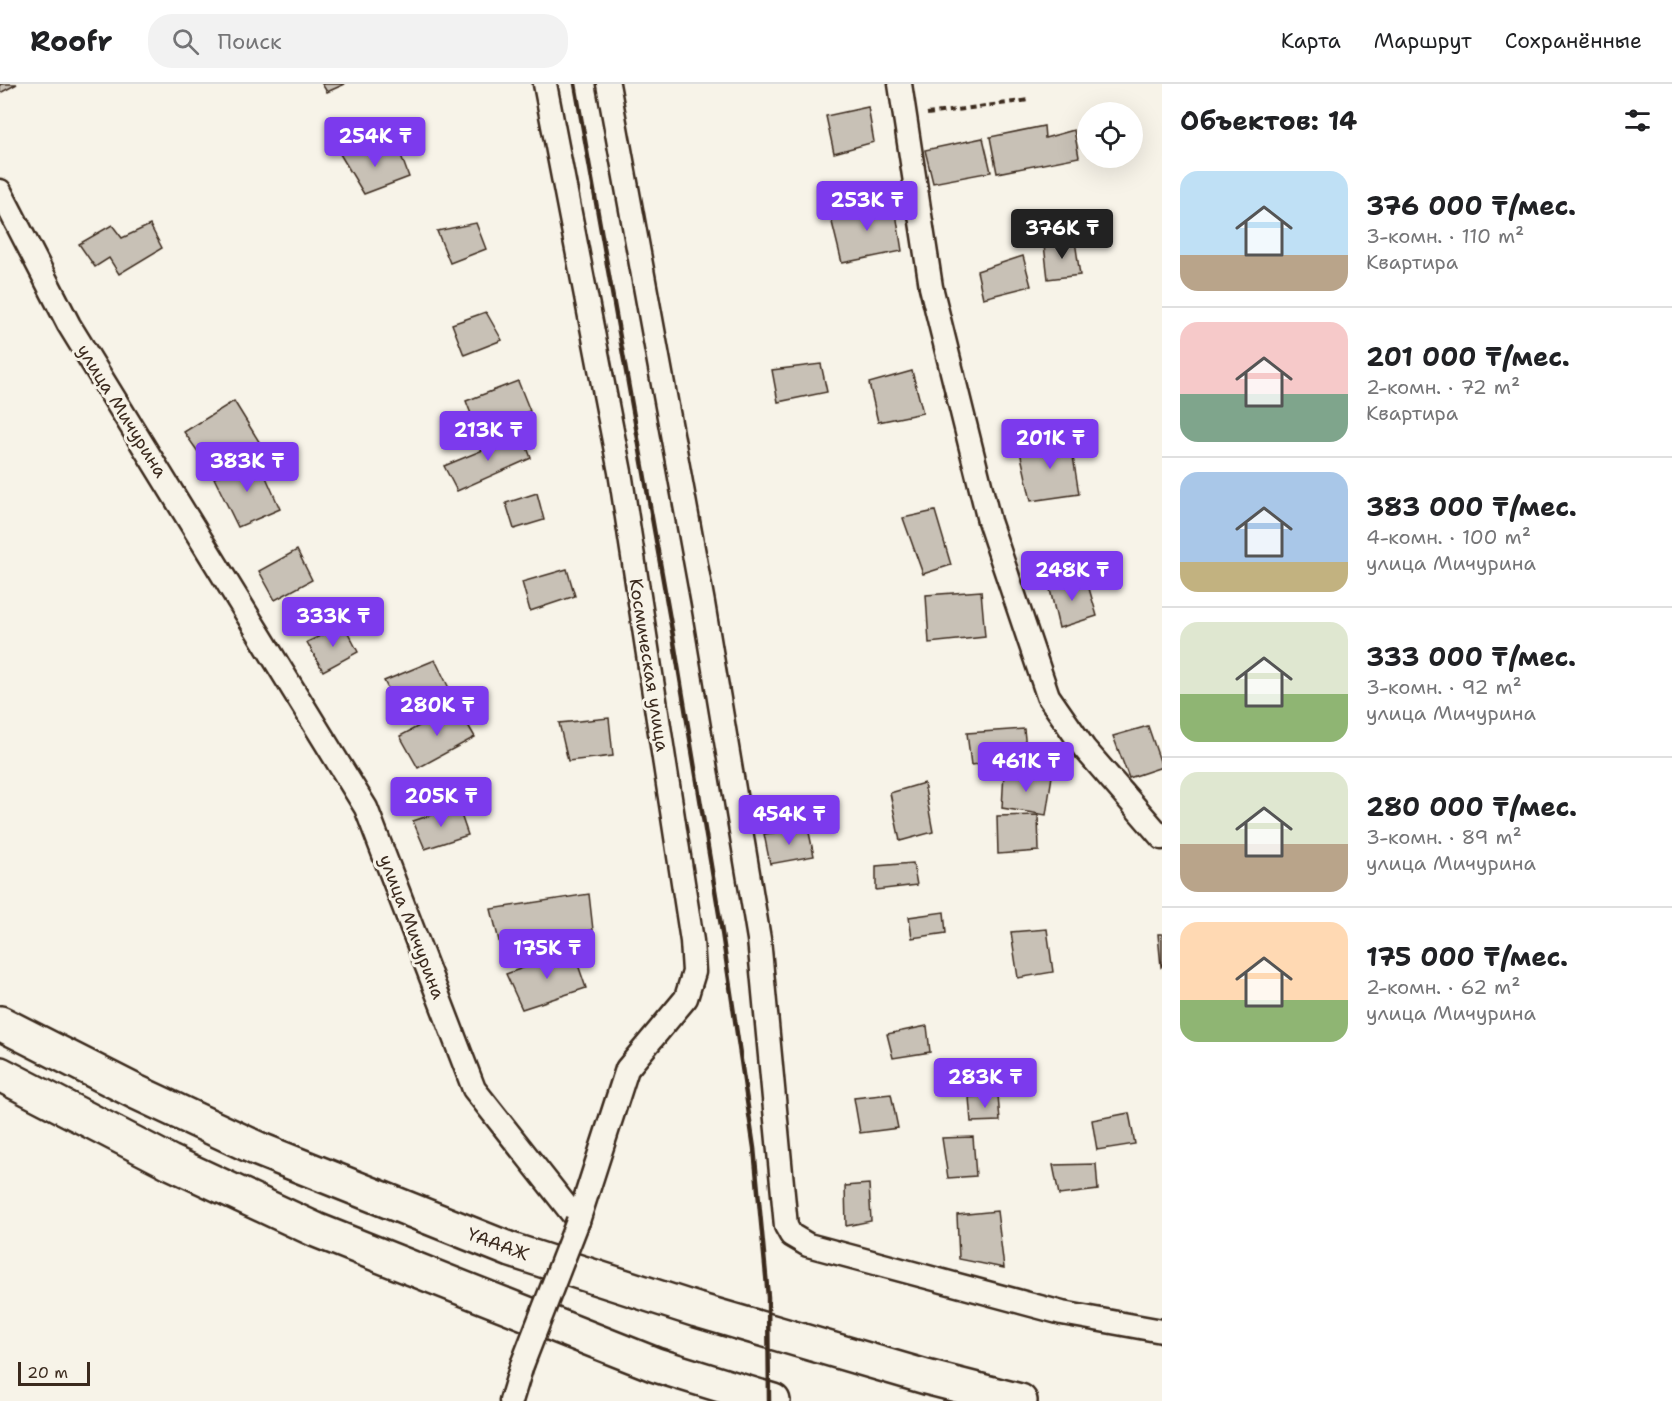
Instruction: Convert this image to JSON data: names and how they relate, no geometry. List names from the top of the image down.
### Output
{
  "streets": {
    "highway": ["ҮАААЖ"],
    "street": ["улица Мичурина", "Космическая улица"]
  },
  "crossings": [
    ["улица Мичурина", "Космическая улица"]
  ],
  "scale_bar": "20 m",
  "page": {
    "header": "Roofr",
    "search": "Поиск",
    "nav": ["Карта", "Маршрут", "Сохранённые"],
    "heading": "Объектов: 14",
    "price": [
      "254K ₸",
      "253K ₸",
      "376K ₸",
      "213K ₸",
      "201K ₸",
      "383K ₸",
      "248K ₸",
      "333K ₸",
      "280K ₸",
      "461K ₸",
      "205K ₸",
      "454K ₸",
      "175K ₸",
      "283K ₸"
    ],
    "list": [
      {
        "name": "376 000 ₸/мес.",
        "note": "3-комн. · 110 m² · Квартира"
      },
      {
        "name": "201 000 ₸/мес.",
        "note": "2-комн. · 72 m² · Квартира"
      },
      {
        "name": "383 000 ₸/мес.",
        "note": "4-комн. · 100 m² · улица Мичурина"
      },
      {
        "name": "333 000 ₸/мес.",
        "note": "3-комн. · 92 m² · улица Мичурина"
      },
      {
        "name": "280 000 ₸/мес.",
        "note": "3-комн. · 89 m² · улица Мичурина"
      },
      {
        "name": "175 000 ₸/мес.",
        "note": "2-комн. · 62 m² · улица Мичурина"
      }
    ],
    "scale": "20 m"
  }
}
